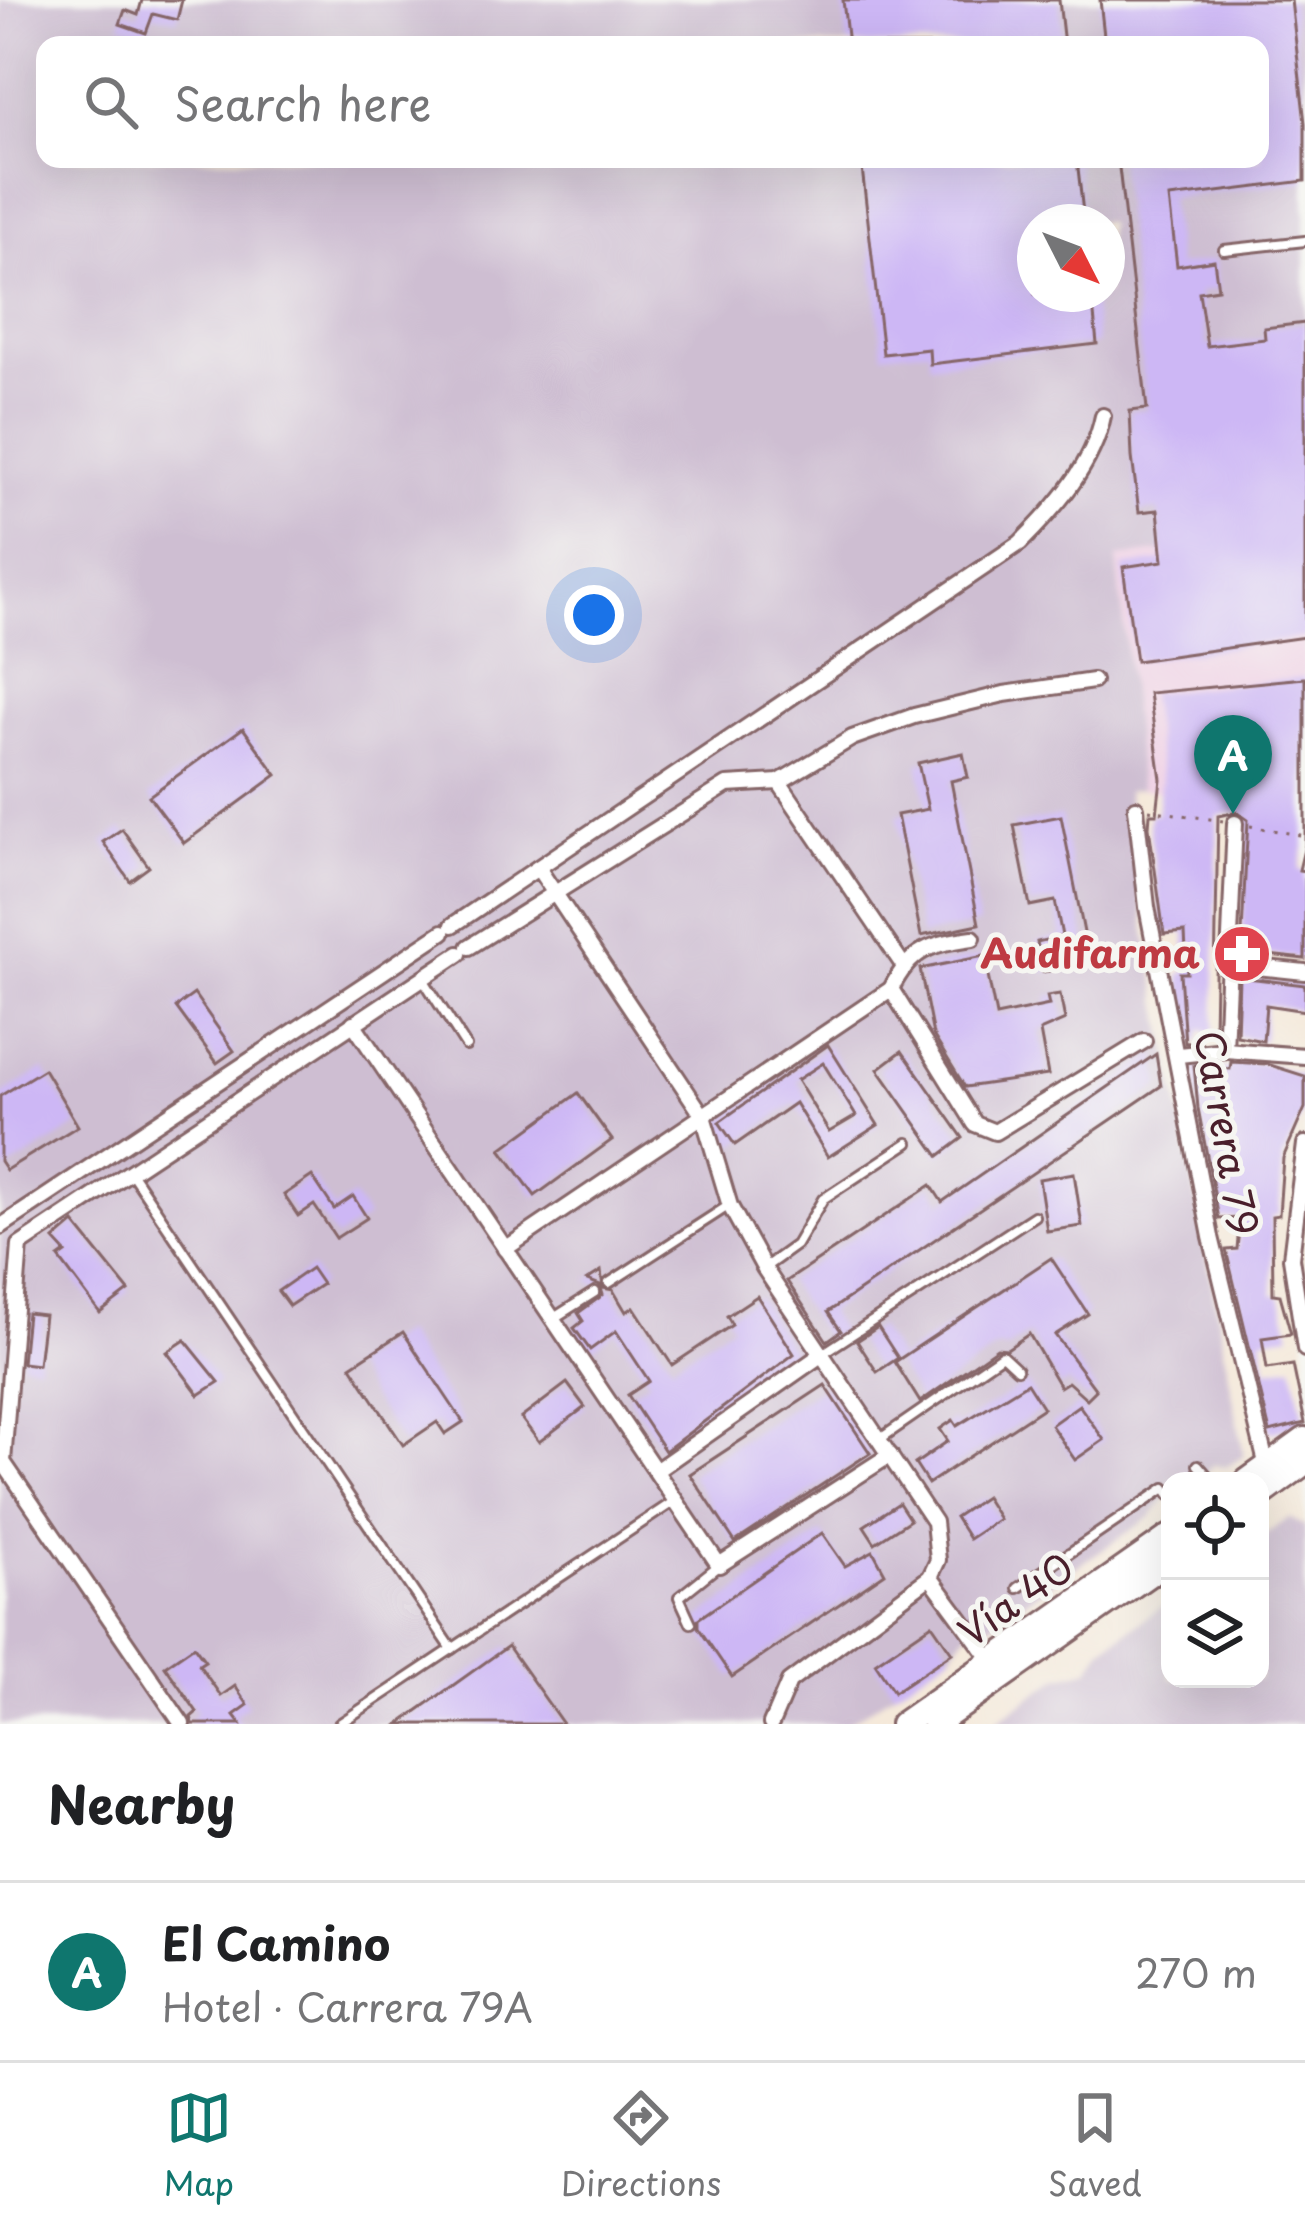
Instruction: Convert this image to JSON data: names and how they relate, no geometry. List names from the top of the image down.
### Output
{
  "streets": {
    "highway": ["Vía 40"],
    "street": ["Carrera 79"]
  },
  "places": {
    "pharmacy": ["Audifarma"]
  },
  "north": "bottom right",
  "page": {
    "search": "Search here",
    "pins": "A",
    "heading": "Nearby",
    "list": [
      {
        "mark": "A",
        "name": "El Camino",
        "note": "Hotel · Carrera 79A",
        "value": "270 m"
      }
    ],
    "nav": ["Map", "Directions", "Saved"]
  }
}
